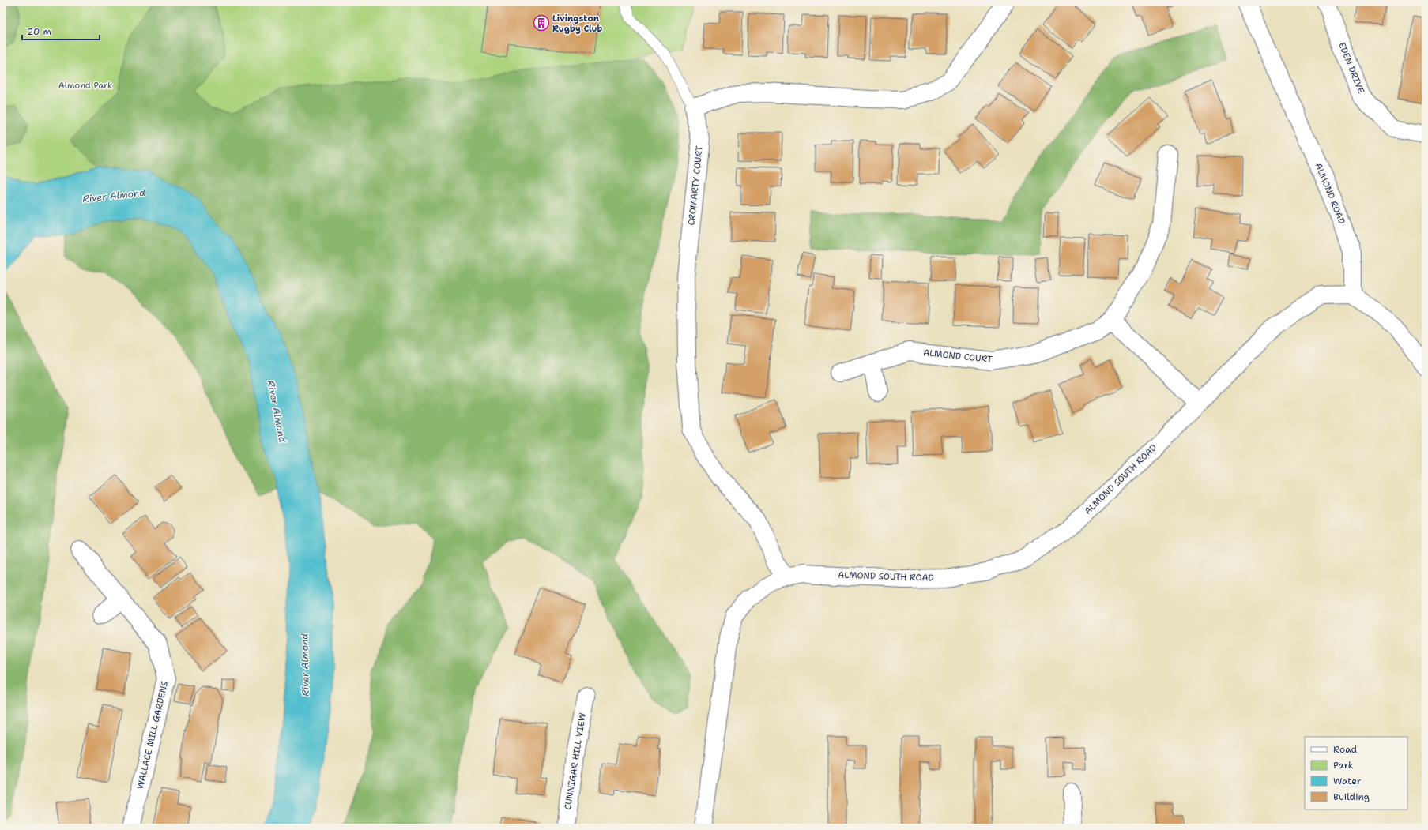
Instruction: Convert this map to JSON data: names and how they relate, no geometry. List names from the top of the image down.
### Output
{
  "streets": {
    "street": [
      "EDEN DRIVE",
      "CROMARTY COURT",
      "ALMOND ROAD",
      "ALMOND COURT",
      "ALMOND SOUTH ROAD",
      "WALLACE MILL GARDENS",
      "CUNNIGAR HILL VIEW"
    ]
  },
  "crossings": [
    ["CROMARTY COURT", "ALMOND SOUTH ROAD"],
    ["ALMOND ROAD", "ALMOND SOUTH ROAD"]
  ],
  "water": ["River Almond"],
  "parks": ["Almond Park"],
  "places": {
    "building": ["Livingston Rugby Club"]
  },
  "legend": [
    "Road",
    "Park",
    "Water",
    "Building"
  ],
  "scale_bar": "20 m"
}
